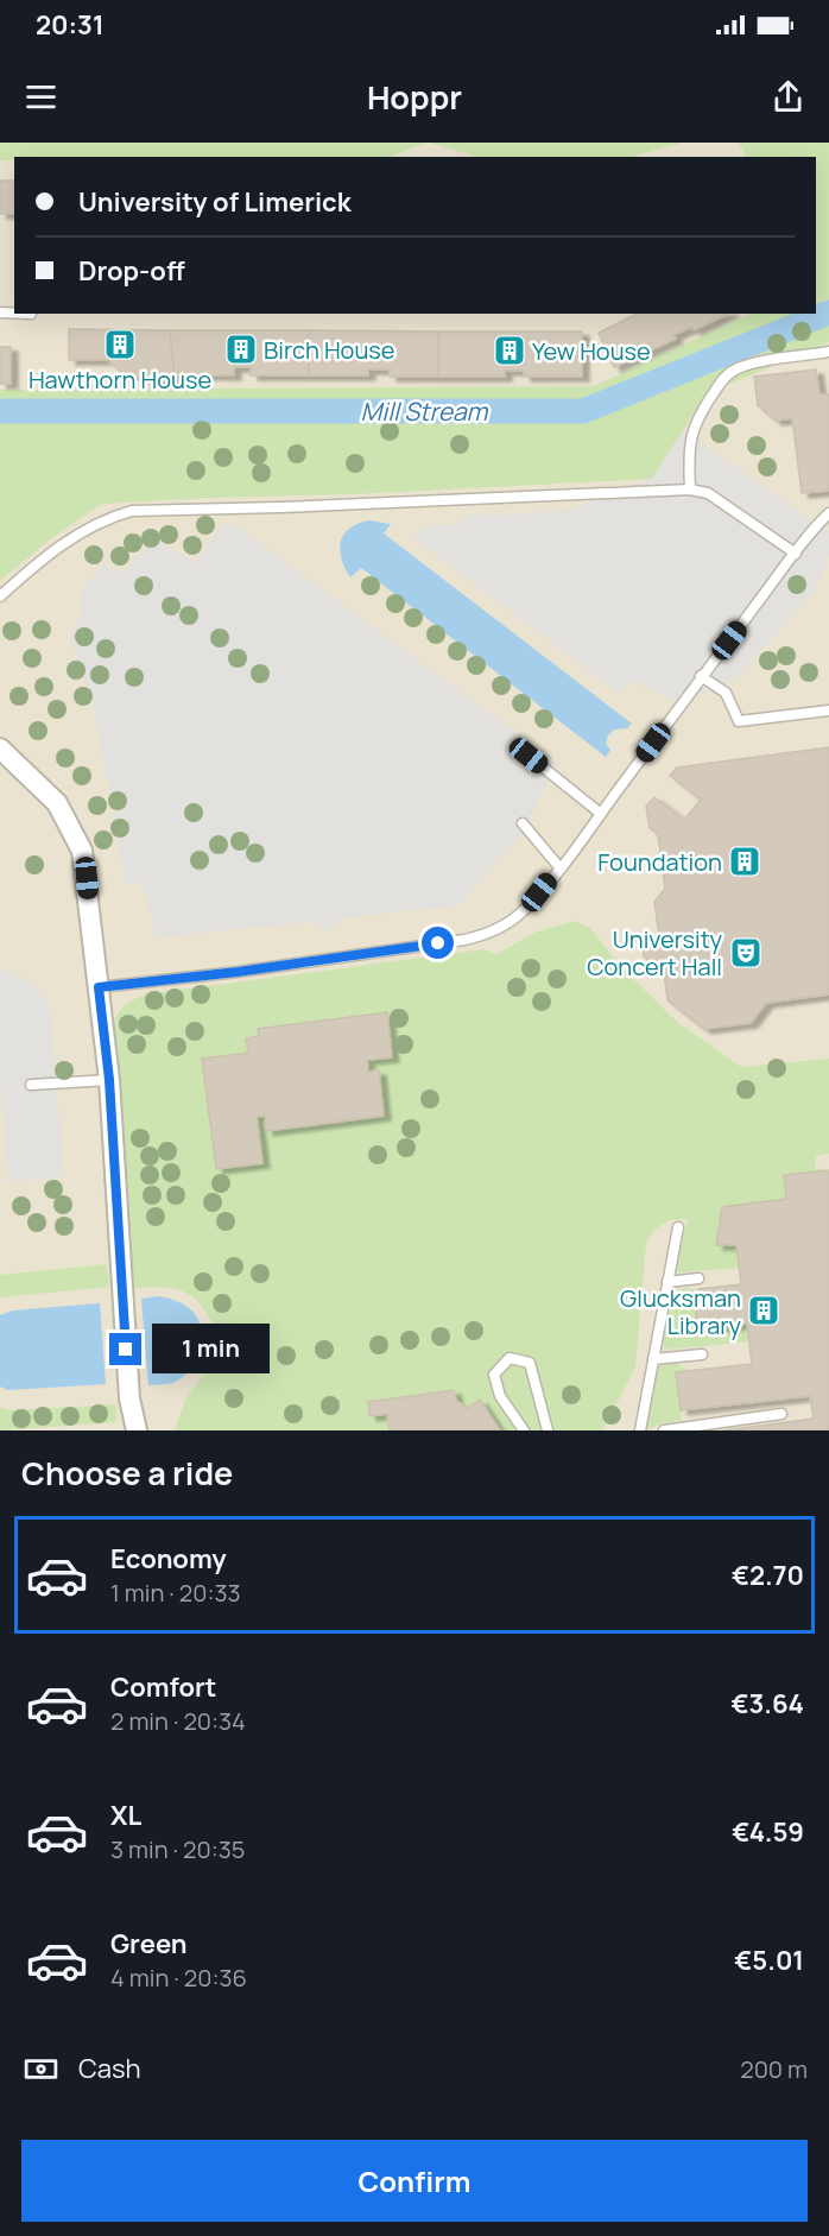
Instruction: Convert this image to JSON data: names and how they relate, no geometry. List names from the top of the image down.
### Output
{
  "water": ["Mill Stream"],
  "places": {
    "building": [
      "Hawthorn House",
      "Birch House",
      "Yew House",
      "Foundation",
      "Glucksman Library"
    ],
    "theatre": ["University Concert Hall"]
  },
  "page": {
    "status": "20:31",
    "header": "Hoppr",
    "banner": ["University of Limerick", "Drop-off"],
    "bubble": "1 min",
    "heading": "Choose a ride",
    "list": [
      {
        "name": "Economy",
        "note": "1 min · 20:33",
        "value": "€2.70"
      },
      {
        "name": "Comfort",
        "note": "2 min · 20:34",
        "value": "€3.64"
      },
      {
        "name": "XL",
        "note": "3 min · 20:35",
        "value": "€4.59"
      },
      {
        "name": "Green",
        "note": "4 min · 20:36",
        "value": "€5.01"
      }
    ],
    "pay": ["Cash", "200 m"],
    "buttons": "Confirm"
  }
}
